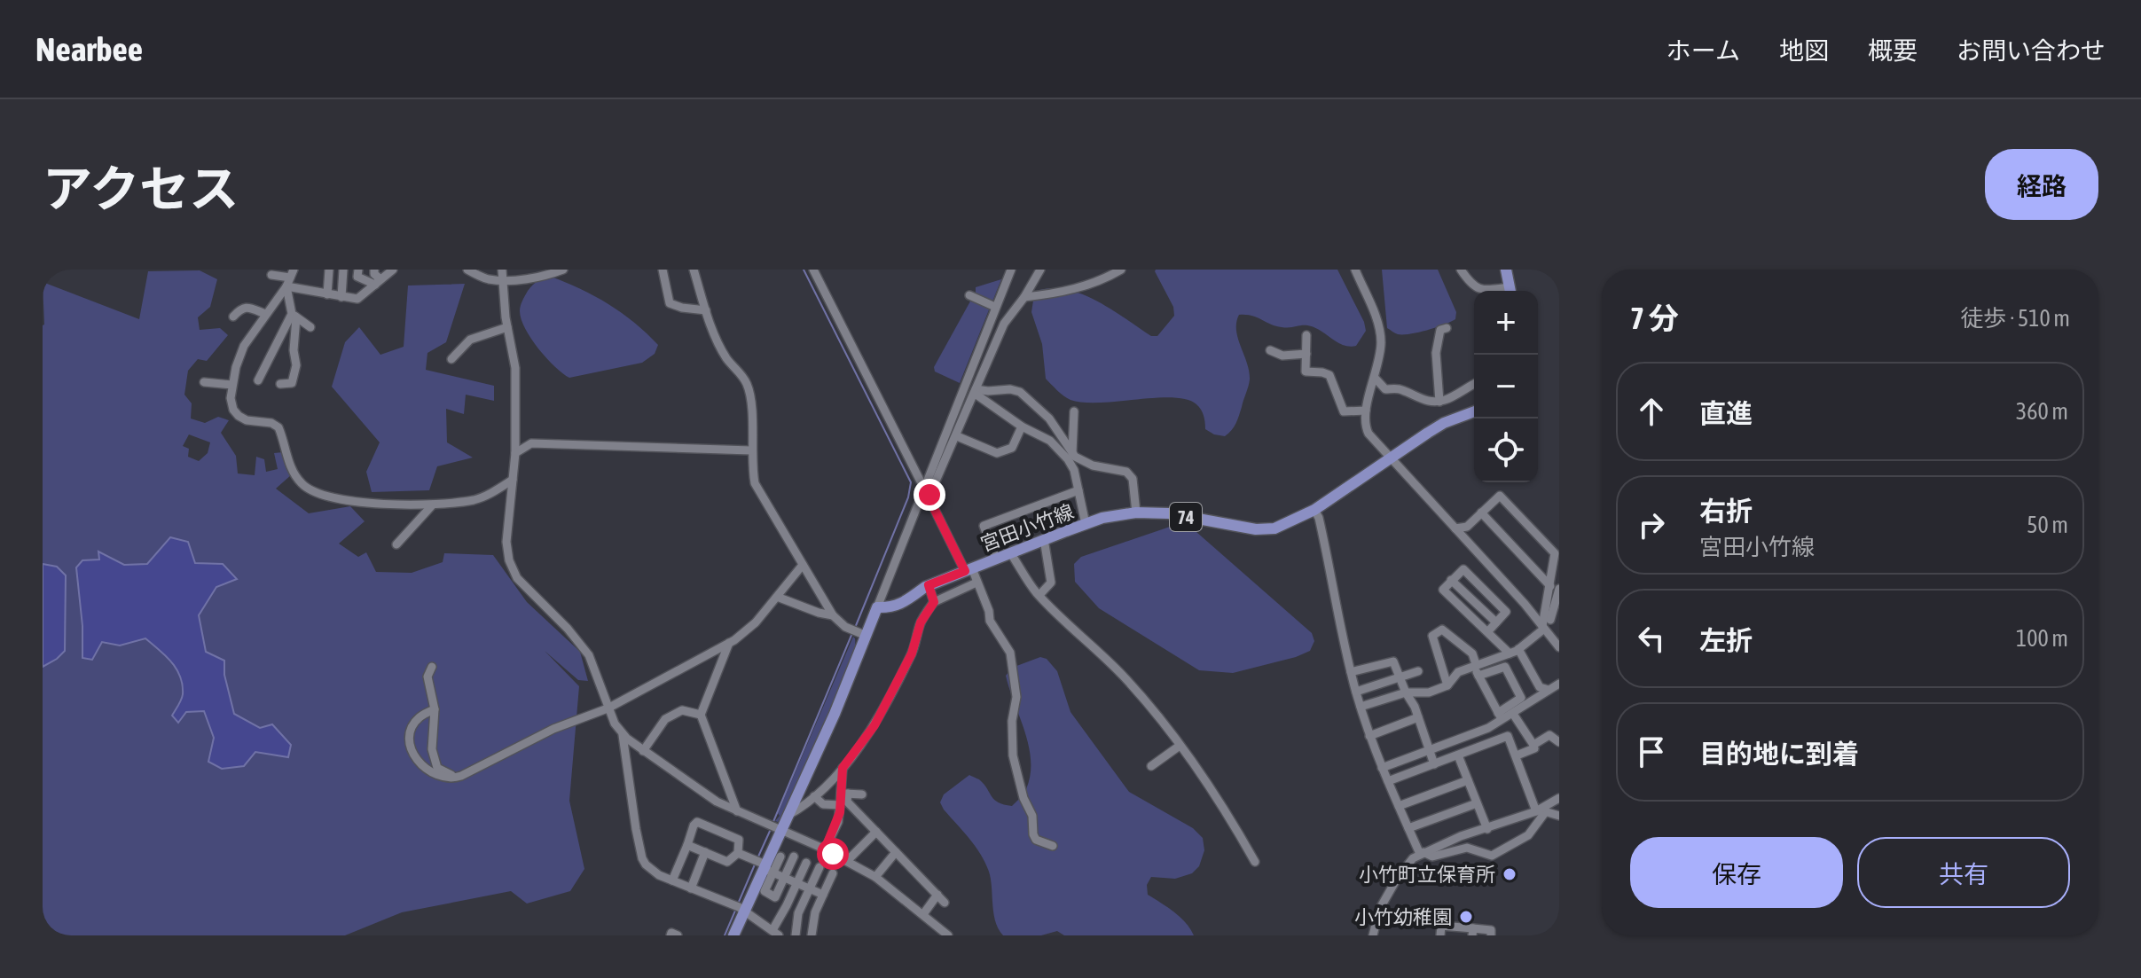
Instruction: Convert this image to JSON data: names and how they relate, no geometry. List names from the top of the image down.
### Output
{
  "streets": {
    "main road": ["74", "宮田小竹線"]
  },
  "places": ["小竹町立保育所", "小竹幼稚園"],
  "page": {
    "header": "Nearbee",
    "nav": [
      "ホーム",
      "地図",
      "概要",
      "お問い合わせ"
    ],
    "title": "アクセス",
    "buttons": [
      "経路",
      ["保存", "共有"]
    ],
    "heading": ["7 分", "徒歩 · 510 m"],
    "map_buttons": ["+", "−"],
    "list": [
      ["直進", "360 m"],
      ["右折", "宮田小竹線", "50 m"],
      ["左折", "100 m"],
      "目的地に到着"
    ]
  }
}
